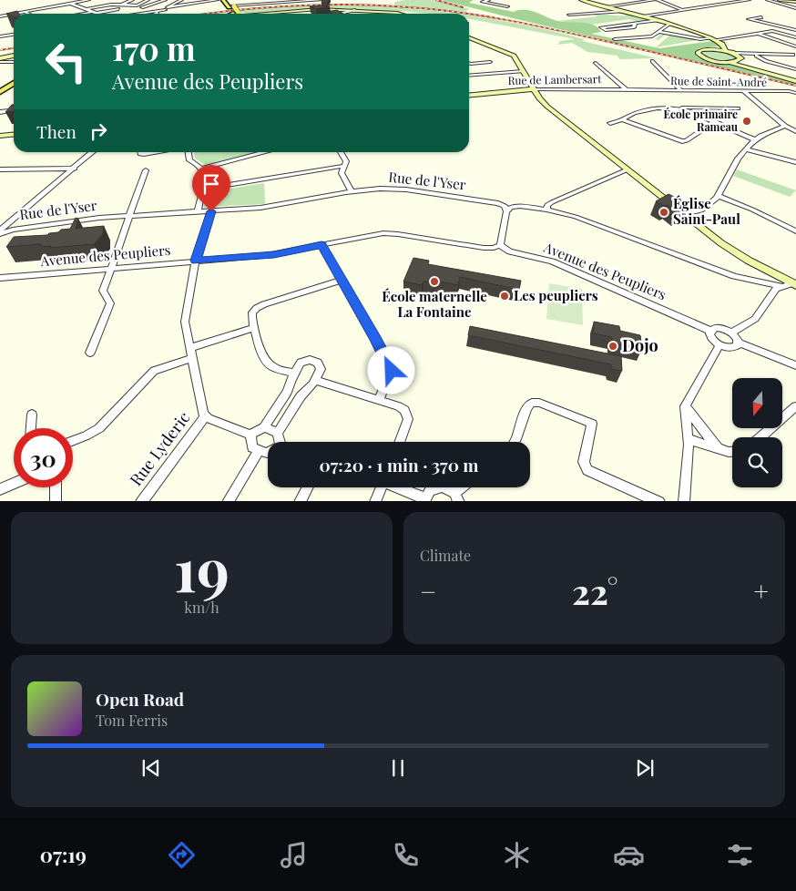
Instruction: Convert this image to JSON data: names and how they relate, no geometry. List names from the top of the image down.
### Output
{
  "streets": {
    "main road": ["Rue de Lambersart"],
    "street": [
      "Rue de Saint-André",
      "Rue de l'Yser",
      "Avenue des Peupliers",
      "Rue Lyderic"
    ]
  },
  "crossings": [
    ["Rue de Lambersart", "Rue de Saint-André"]
  ],
  "places": [
    "École primaire Rameau",
    "Église Saint-Paul",
    "École maternelle La Fontaine",
    "Les peupliers",
    "Dojo"
  ],
  "north": "bottom",
  "page": {
    "turn": ["170 m", "Avenue des Peupliers"],
    "then": "Then",
    "limit": "30",
    "trip": "07:20 · 1 min · 370 m",
    "tile": [
      ["19", "km/h"],
      "Climate"
    ],
    "heat": ["−", "22°", "+"],
    "song": ["Open Road", "Tom Ferris"],
    "tabs": "07:19"
  }
}
